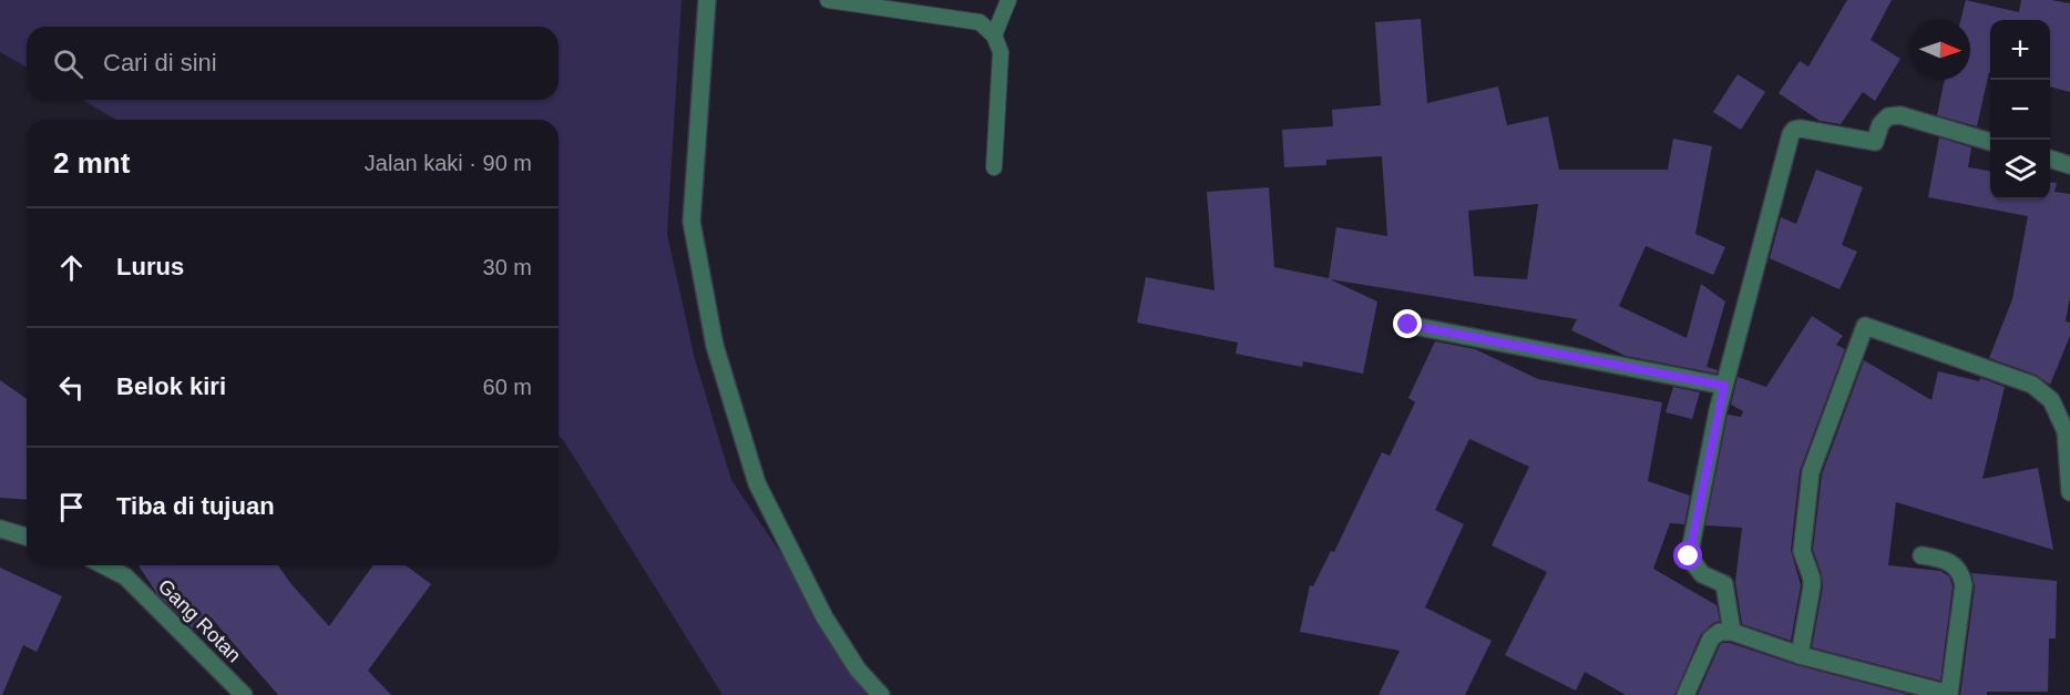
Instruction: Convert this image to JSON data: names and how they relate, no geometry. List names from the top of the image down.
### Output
{
  "streets": {
    "street": ["Gang Rotan"]
  },
  "north": "right",
  "page": {
    "map_buttons": ["+", "−"],
    "search": "Cari di sini",
    "heading": ["2 mnt", "Jalan kaki · 90 m"],
    "list": [
      ["Lurus", "30 m"],
      ["Belok kiri", "60 m"],
      "Tiba di tujuan"
    ]
  }
}
